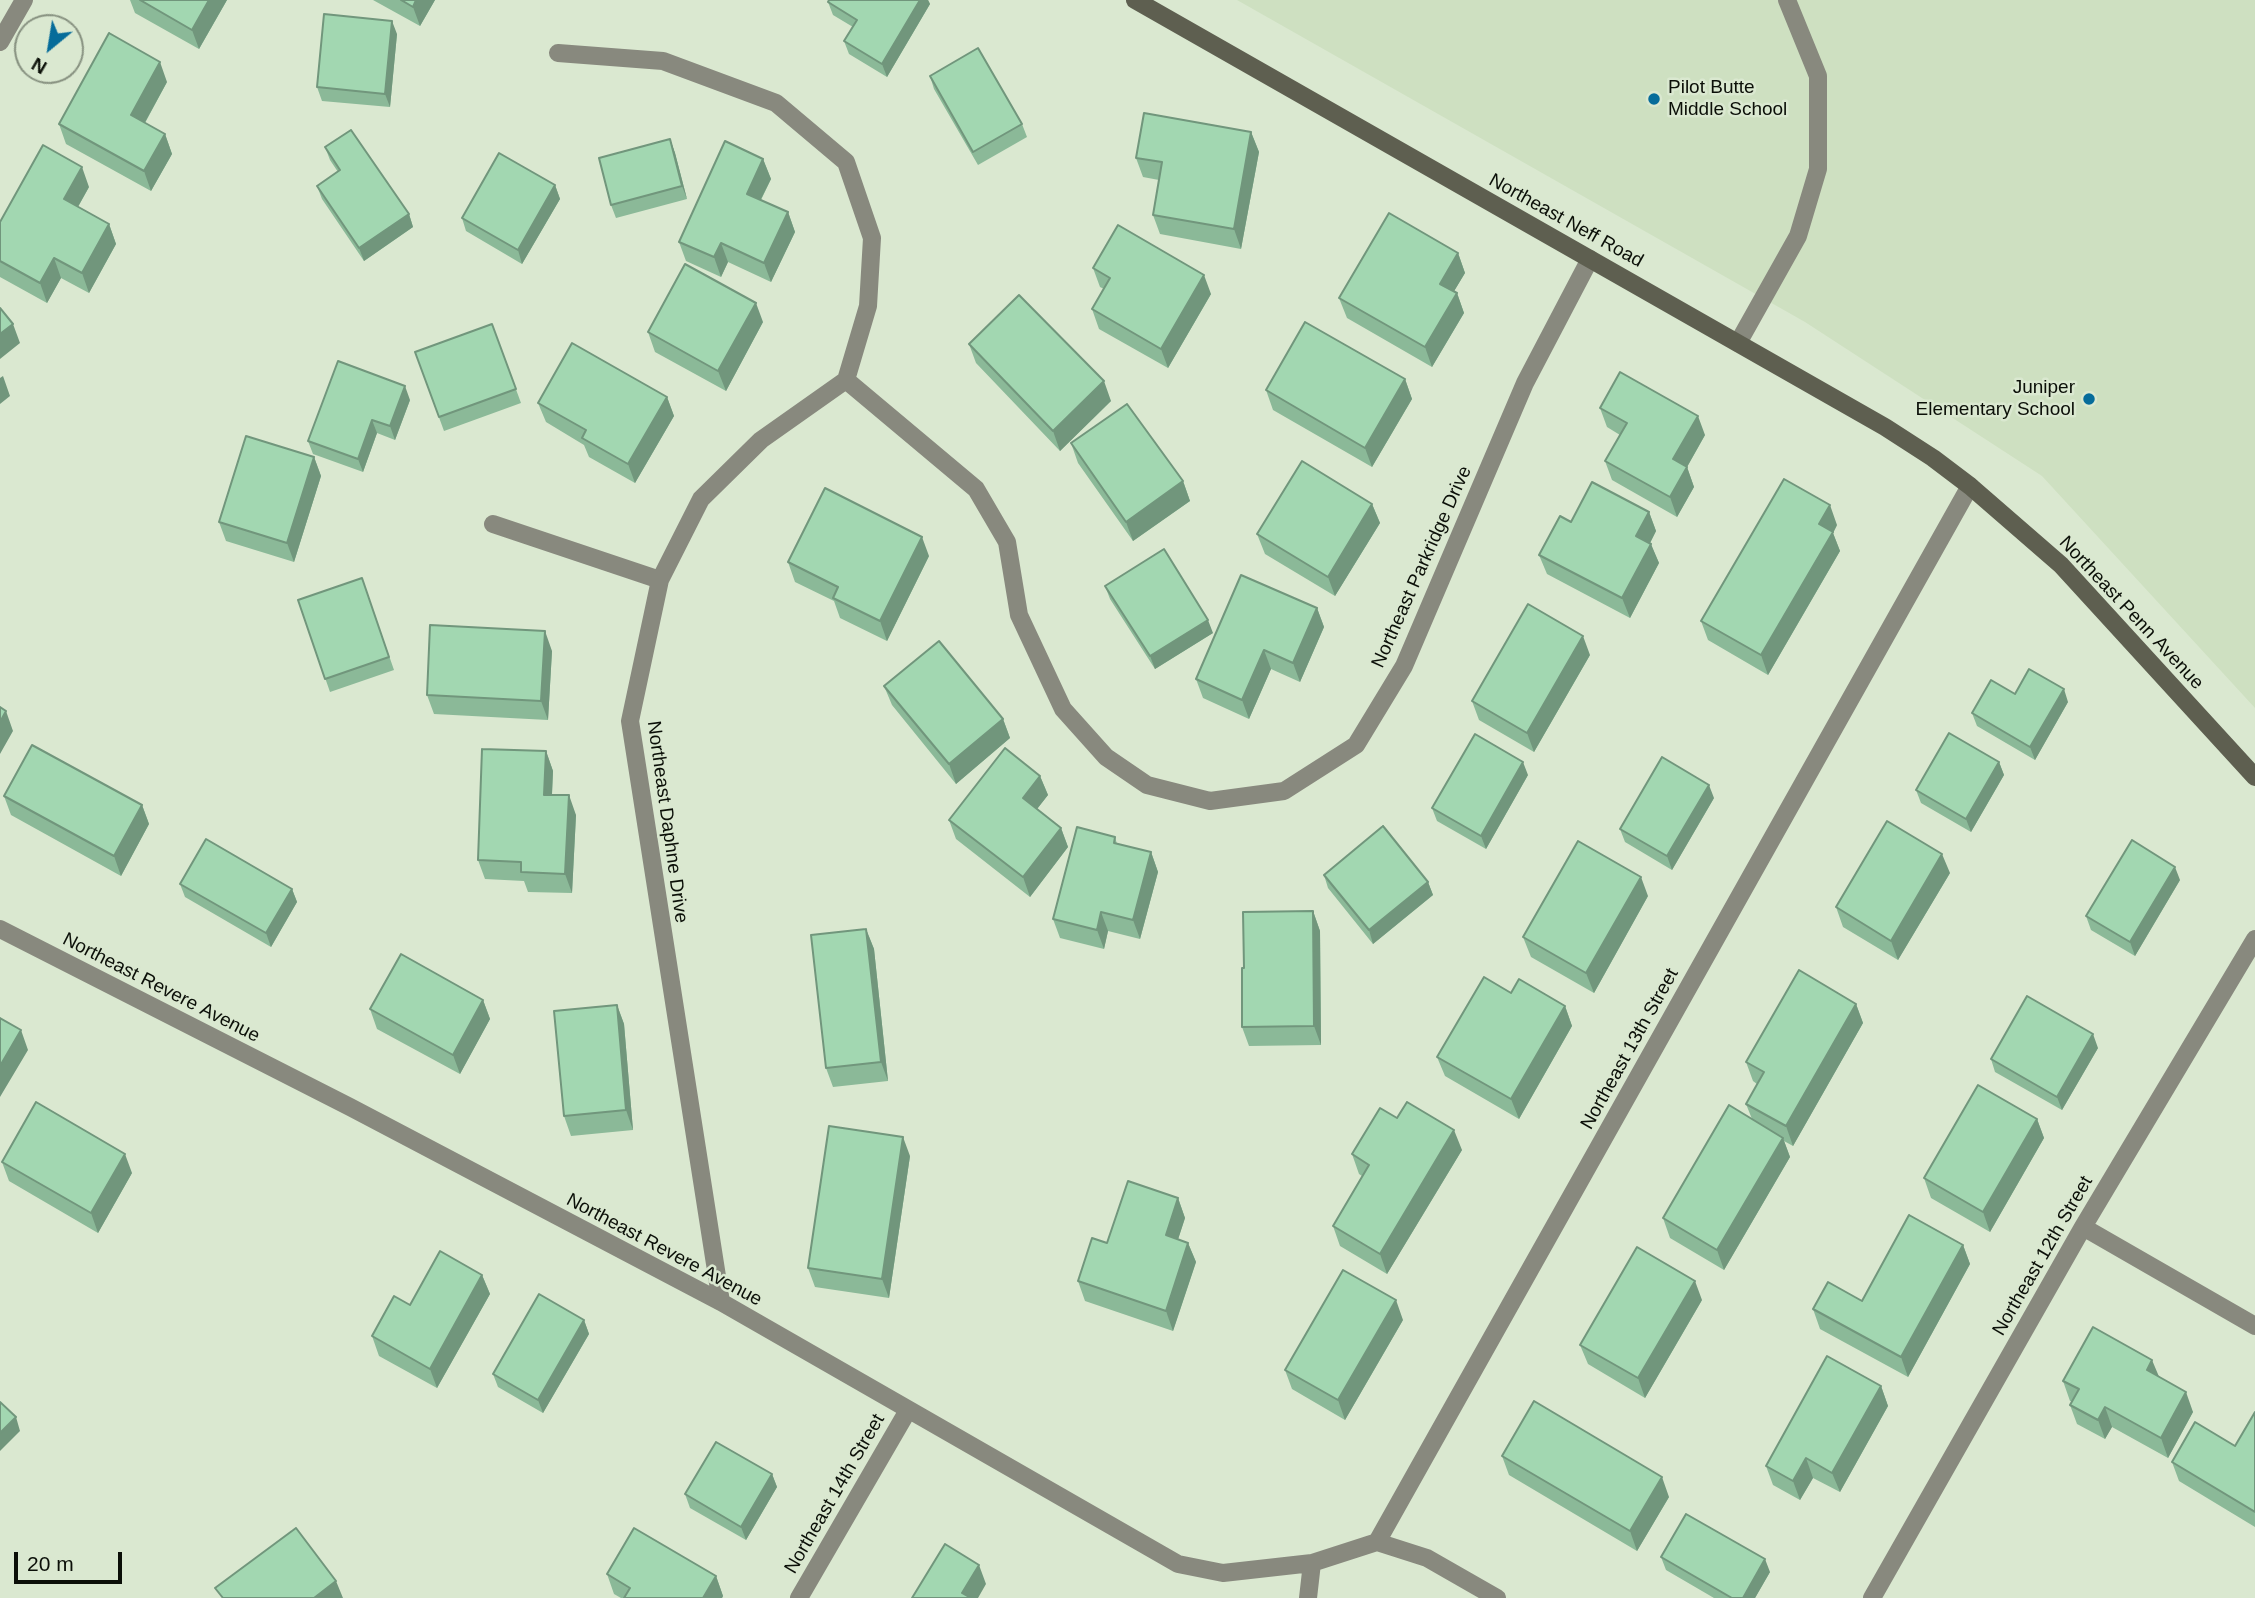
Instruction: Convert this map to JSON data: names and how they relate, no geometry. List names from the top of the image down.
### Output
{
  "streets": {
    "main road": ["Northeast Neff Road", "Northeast Penn Avenue"],
    "street": [
      "Northeast Parkridge Drive",
      "Northeast Daphne Drive",
      "Northeast Revere Avenue",
      "Northeast 13th Street",
      "Northeast 12th Street",
      "Northeast 14th Street"
    ]
  },
  "crossings": [
    ["Northeast Neff Road", "Northeast Parkridge Drive"],
    ["Northeast Neff Road", "Northeast Penn Avenue"],
    ["Northeast Neff Road", "Northeast 13th Street"],
    ["Northeast Parkridge Drive", "Northeast Daphne Drive"],
    ["Northeast Penn Avenue", "Northeast 13th Street"],
    ["Northeast Daphne Drive", "Northeast Revere Avenue"],
    ["Northeast Revere Avenue", "Northeast 14th Street"]
  ],
  "places": ["Pilot Butte Middle School", "Juniper Elementary School"],
  "scale_bar": "20 m",
  "north": "bottom left"
}
